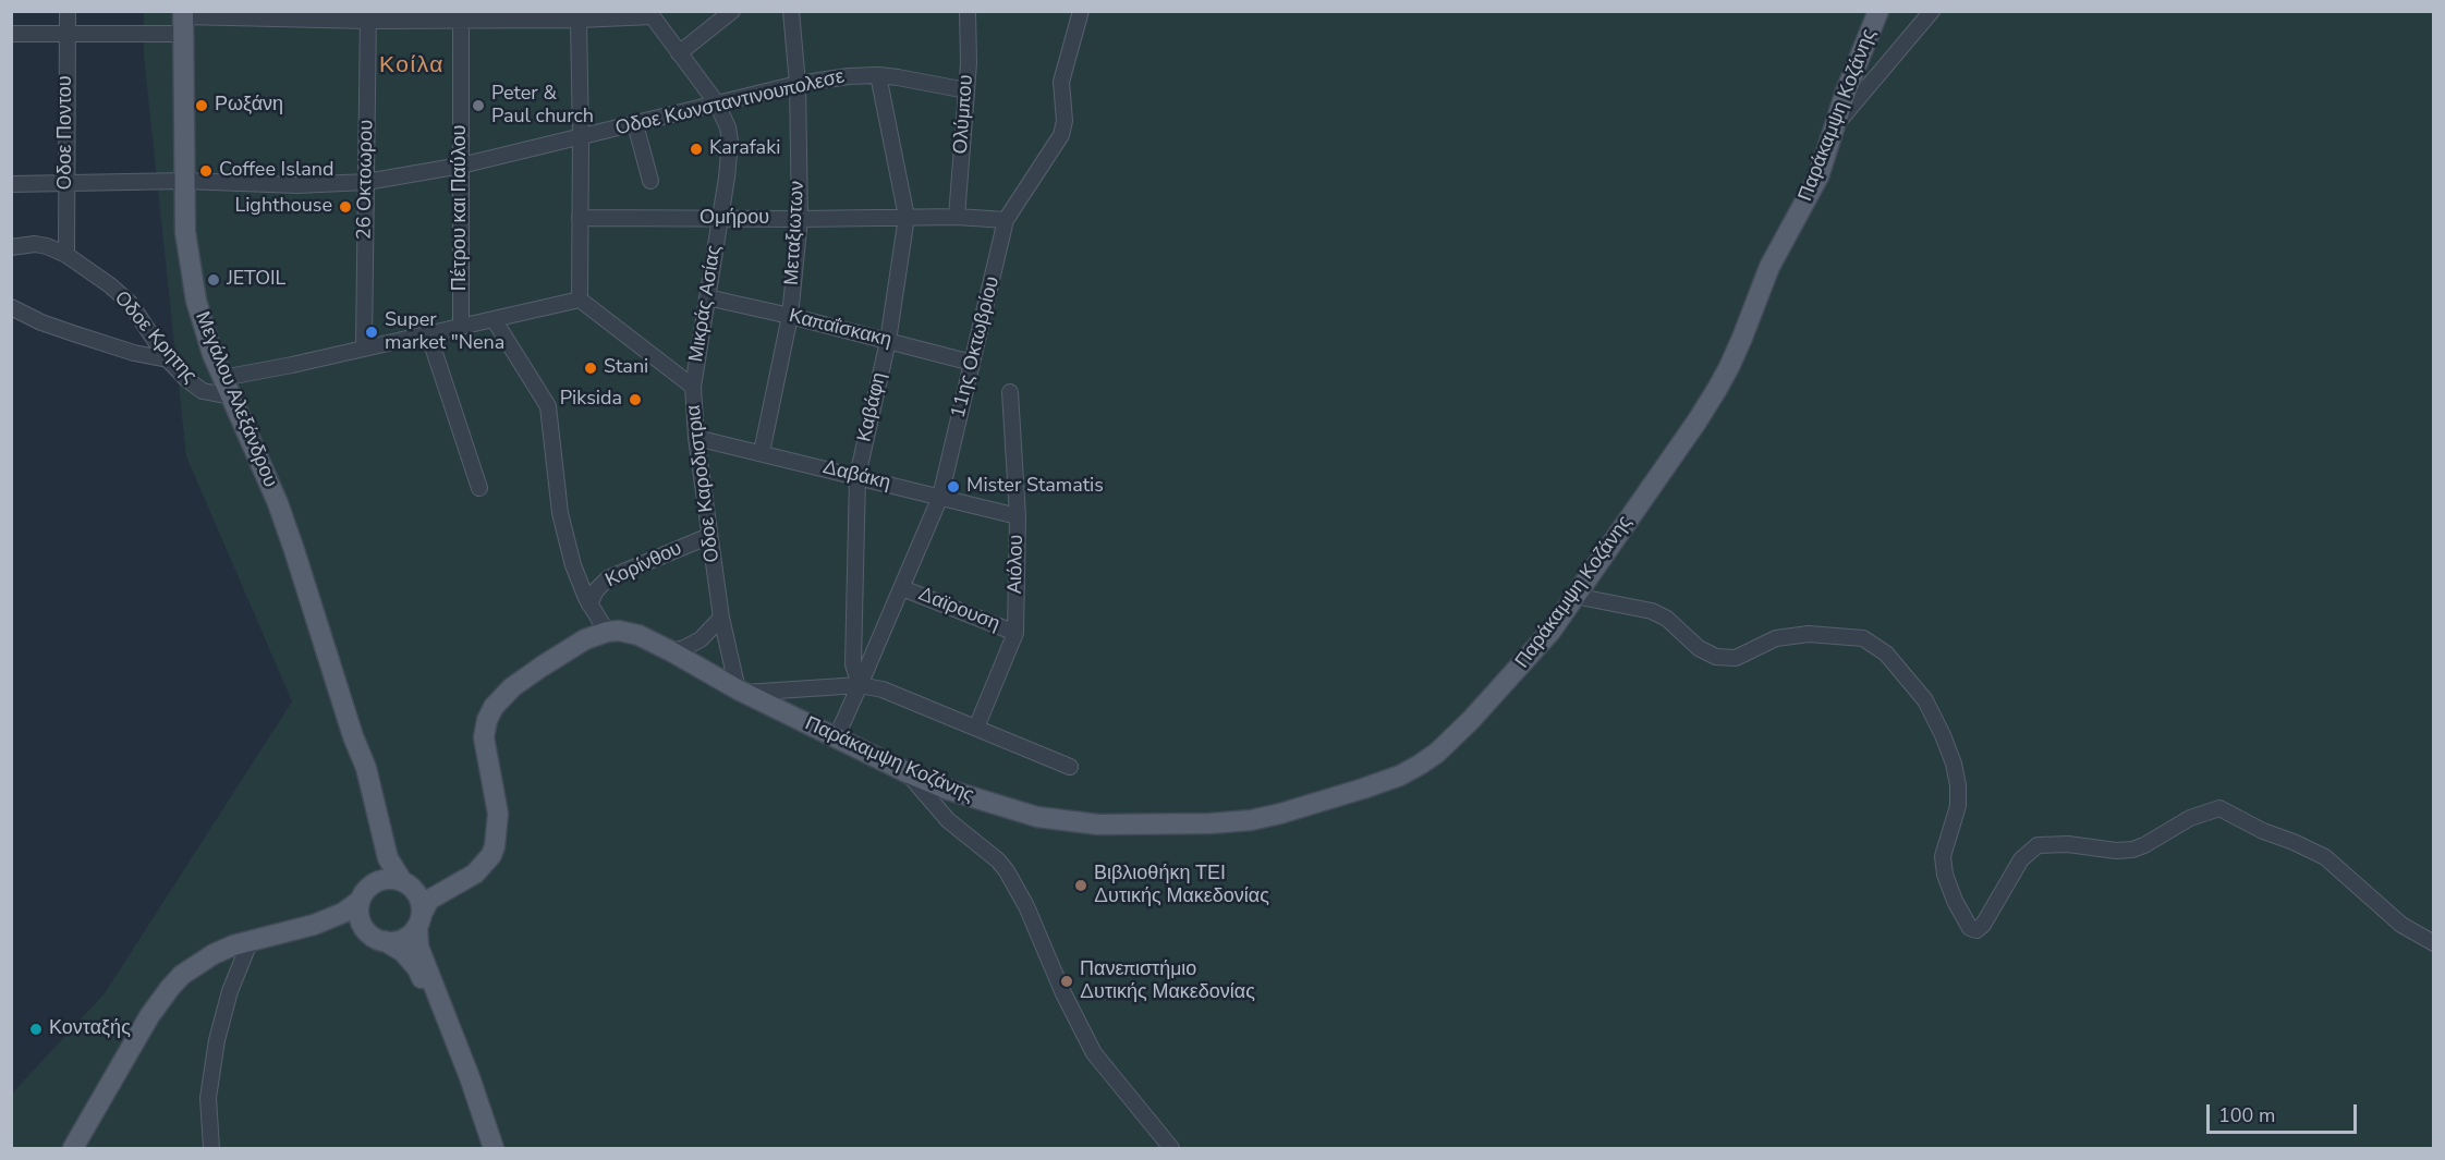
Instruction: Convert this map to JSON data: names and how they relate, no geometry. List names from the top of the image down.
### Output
{
  "streets": {
    "main road": ["Παράκαμψη Κοζάνης", "Μεγάλου Αλεξάνδρου"],
    "street": [
      "Oδοε Κωνσταντινουπολεσε",
      "Ολύμπου",
      "Oδοε Ποντου",
      "26 Οκτοωρου",
      "Πέτρου και Παύλου",
      "Ομήρου",
      "Μεταξιωτων",
      "Μικράς Ασίας",
      "Καπαΐσκακη",
      "Oδοε Κρητης",
      "11ης Οκτωβρίου",
      "Καβάφη",
      "Δαβάκη",
      "Oδοε Καροδιστρια",
      "Αιόλου",
      "Κορίνθου",
      "Δαϊρουση"
    ]
  },
  "crossings": [
    ["Oδοε Κωνσταντινουπολεσε", "Ολύμπου"],
    ["Oδοε Κωνσταντινουπολεσε", "Oδοε Ποντου"],
    ["Oδοε Κωνσταντινουπολεσε", "26 Οκτοωρου"],
    ["Oδοε Κωνσταντινουπολεσε", "Πέτρου και Παύλου"],
    ["Oδοε Κωνσταντινουπολεσε", "Μεταξιωτων"],
    ["Oδοε Κωνσταντινουπολεσε", "Μικράς Ασίας"],
    ["Oδοε Κωνσταντινουπολεσε", "Μεγάλου Αλεξάνδρου"],
    ["Oδοε Κωνσταντινουπολεσε", "Καβάφη"],
    ["Ολύμπου", "Ομήρου"],
    ["Παράκαμψη Κοζάνης", "Oδοε Καροδιστρια"],
    ["Oδοε Ποντου", "Oδοε Κρητης"],
    ["Ομήρου", "Μεταξιωτων"],
    ["Ομήρου", "Μικράς Ασίας"],
    ["Ομήρου", "11ης Οκτωβρίου"],
    ["Ομήρου", "Καβάφη"],
    ["Μεταξιωτων", "Καπαΐσκακη"],
    ["Μεταξιωτων", "Δαβάκη"],
    ["Μικράς Ασίας", "Καπαΐσκακη"],
    ["Μικράς Ασίας", "Oδοε Καροδιστρια"],
    ["Καπαΐσκακη", "11ης Οκτωβρίου"],
    ["Καπαΐσκακη", "Καβάφη"],
    ["Oδοε Κρητης", "Μεγάλου Αλεξάνδρου"],
    ["11ης Οκτωβρίου", "Καβάφη"],
    ["11ης Οκτωβρίου", "Δαβάκη"],
    ["11ης Οκτωβρίου", "Δαϊρουση"],
    ["Καβάφη", "Δαβάκη"],
    ["Δαβάκη", "Oδοε Καροδιστρια"],
    ["Δαβάκη", "Αιόλου"],
    ["Oδοε Καροδιστρια", "Κορίνθου"],
    ["Αιόλου", "Δαϊρουση"]
  ],
  "districts": ["Κοίλα"],
  "places": [
    "Ρωξάνη",
    "Peter & Paul church",
    "Karafaki",
    "Coffee Island",
    "Lighthouse",
    "JETOIL",
    "Super market \"Nena",
    "Stani",
    "Piksida",
    "Mister Stamatis",
    "Βιβλιοθήκη ΤΕΙ Δυτικής Μακεδονίας",
    "Πανεπιστήμιο Δυτικής Μακεδονίας",
    "Κονταξής"
  ],
  "scale_bar": "100 m"
}
